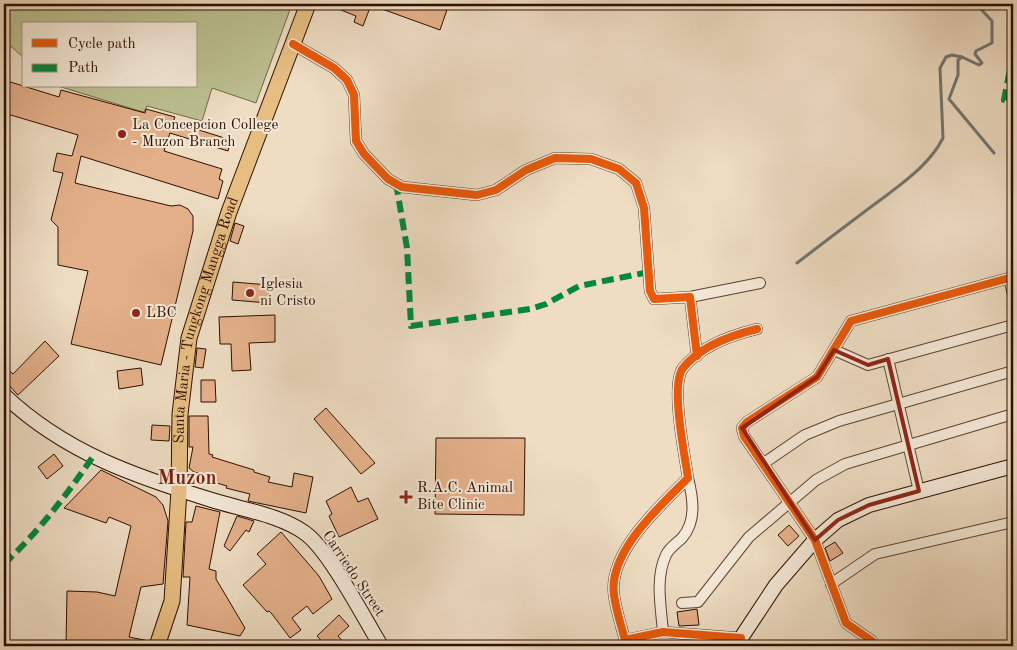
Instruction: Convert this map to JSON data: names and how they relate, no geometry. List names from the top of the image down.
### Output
{
  "streets": {
    "main road": ["Santa Maria - Tungkong Mangga Road", "Carriedo Street"]
  },
  "crossings": [
    ["Santa Maria - Tungkong Mangga Road", "Carriedo Street"]
  ],
  "districts": ["Muzon"],
  "places": {
    "other": ["La Concepcion College - Muzon Branch", "Iglesia ni Cristo", "LBC"],
    "health": ["R.A.C. Animal Bite Clinic"]
  },
  "legend": ["Cycle path", "Path"]
}
